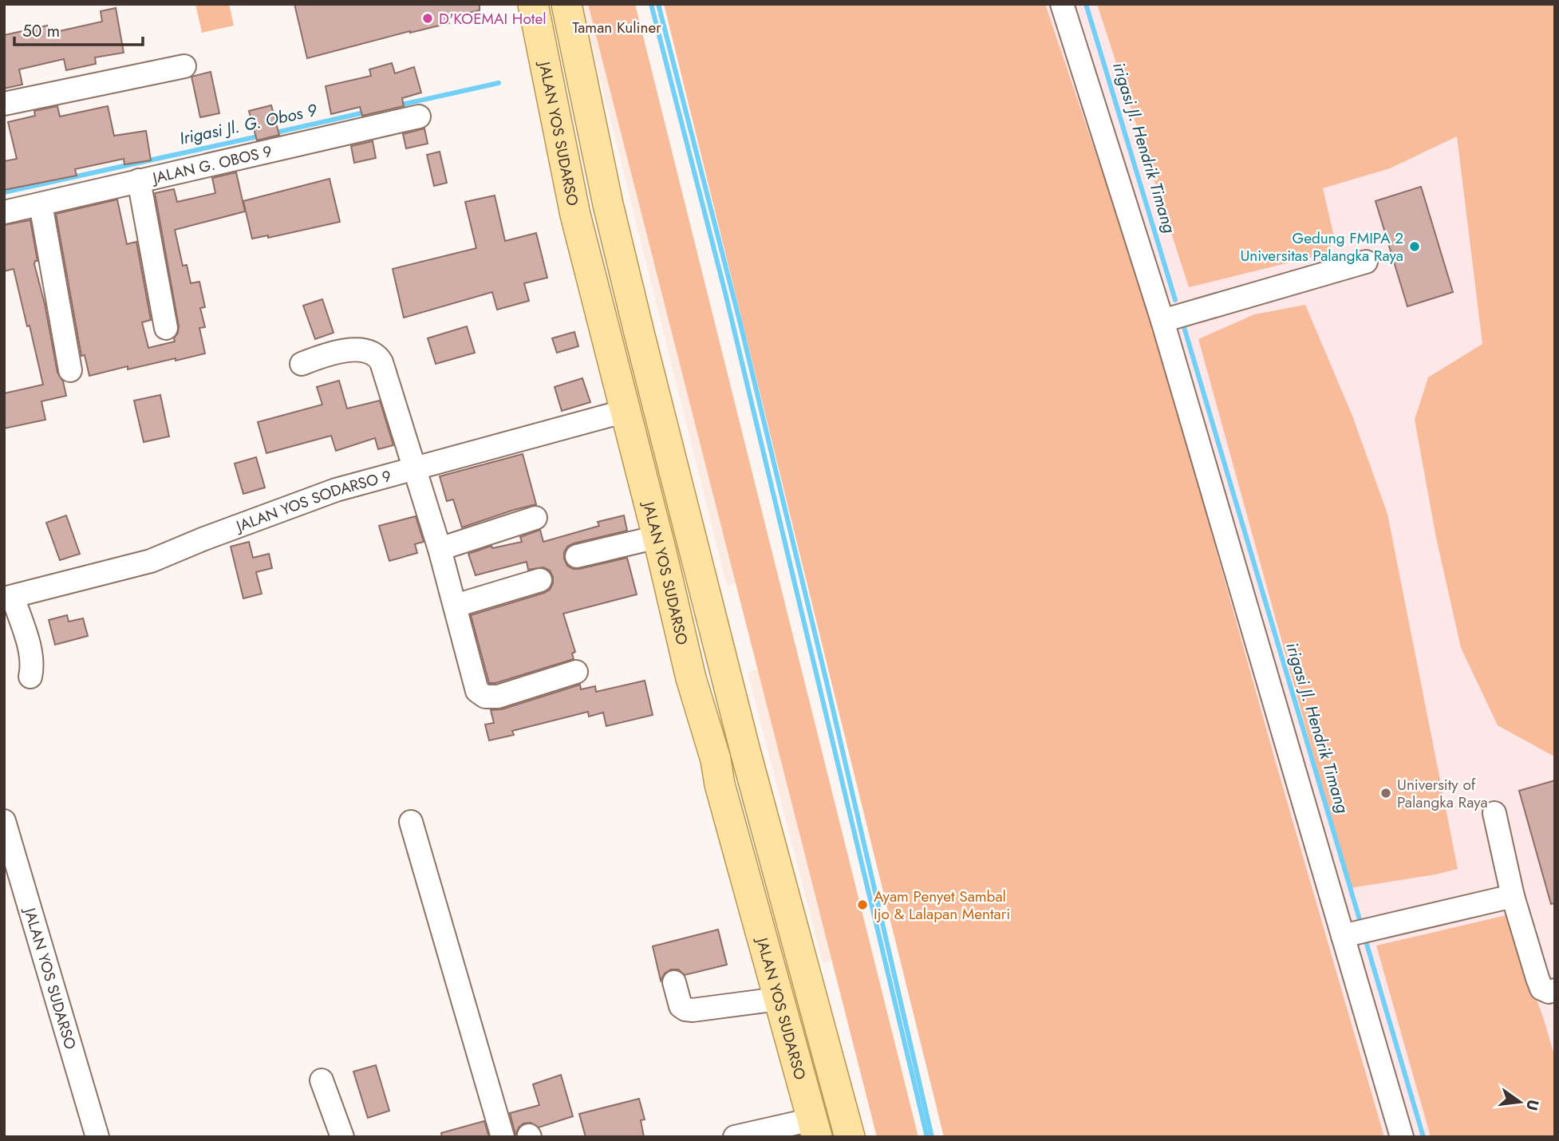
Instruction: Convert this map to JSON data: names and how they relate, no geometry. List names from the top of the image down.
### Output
{
  "streets": {
    "main road": ["JALAN YOS SUDARSO"],
    "street": ["JALAN G. OBOS 9", "JALAN YOS SODARSO 9"]
  },
  "crossings": [
    ["JALAN YOS SUDARSO", "JALAN YOS SODARSO 9"]
  ],
  "water": ["Irigasi Jl. G. Obos 9", "irigasi Jl. Hendrik Timang"],
  "parks": ["Taman Kuliner"],
  "places": [
    "D'KOEMAI Hotel",
    "Gedung FMIPA 2 Universitas Palangka Raya",
    "University of Palangka Raya",
    "Ayam Penyet Sambal Ijo & Lalapan Mentari"
  ],
  "scale_bar": "50 m",
  "north": "right"
}
